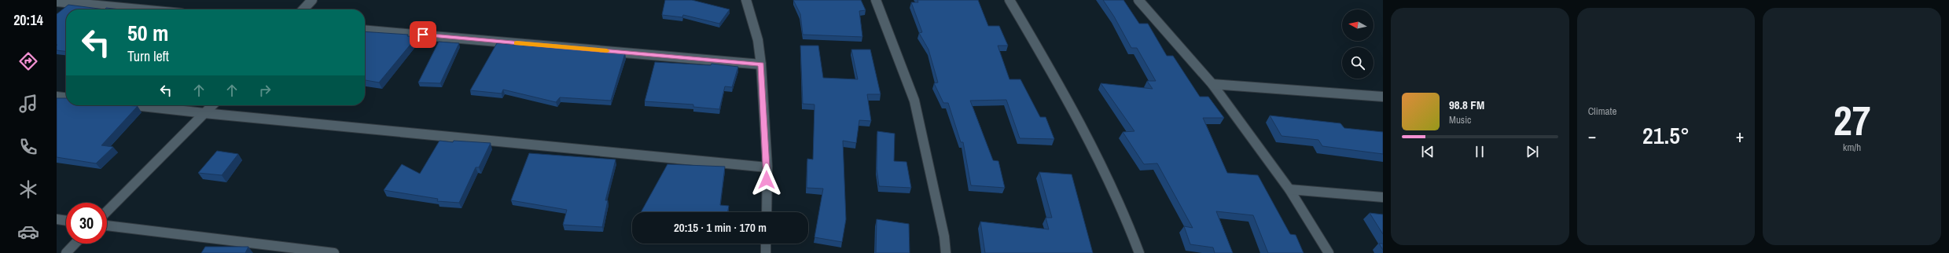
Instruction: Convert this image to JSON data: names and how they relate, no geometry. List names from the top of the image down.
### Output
{
  "north": "left",
  "page": {
    "tabs": "20:14",
    "tile": [
      "Climate",
      ["27", "km/h"]
    ],
    "turn": ["50 m", "Turn left"],
    "song": ["98.8 FM", "Music"],
    "heat": ["−", "21.5°", "+"],
    "limit": "30",
    "trip": "20:15 · 1 min · 170 m"
  }
}
